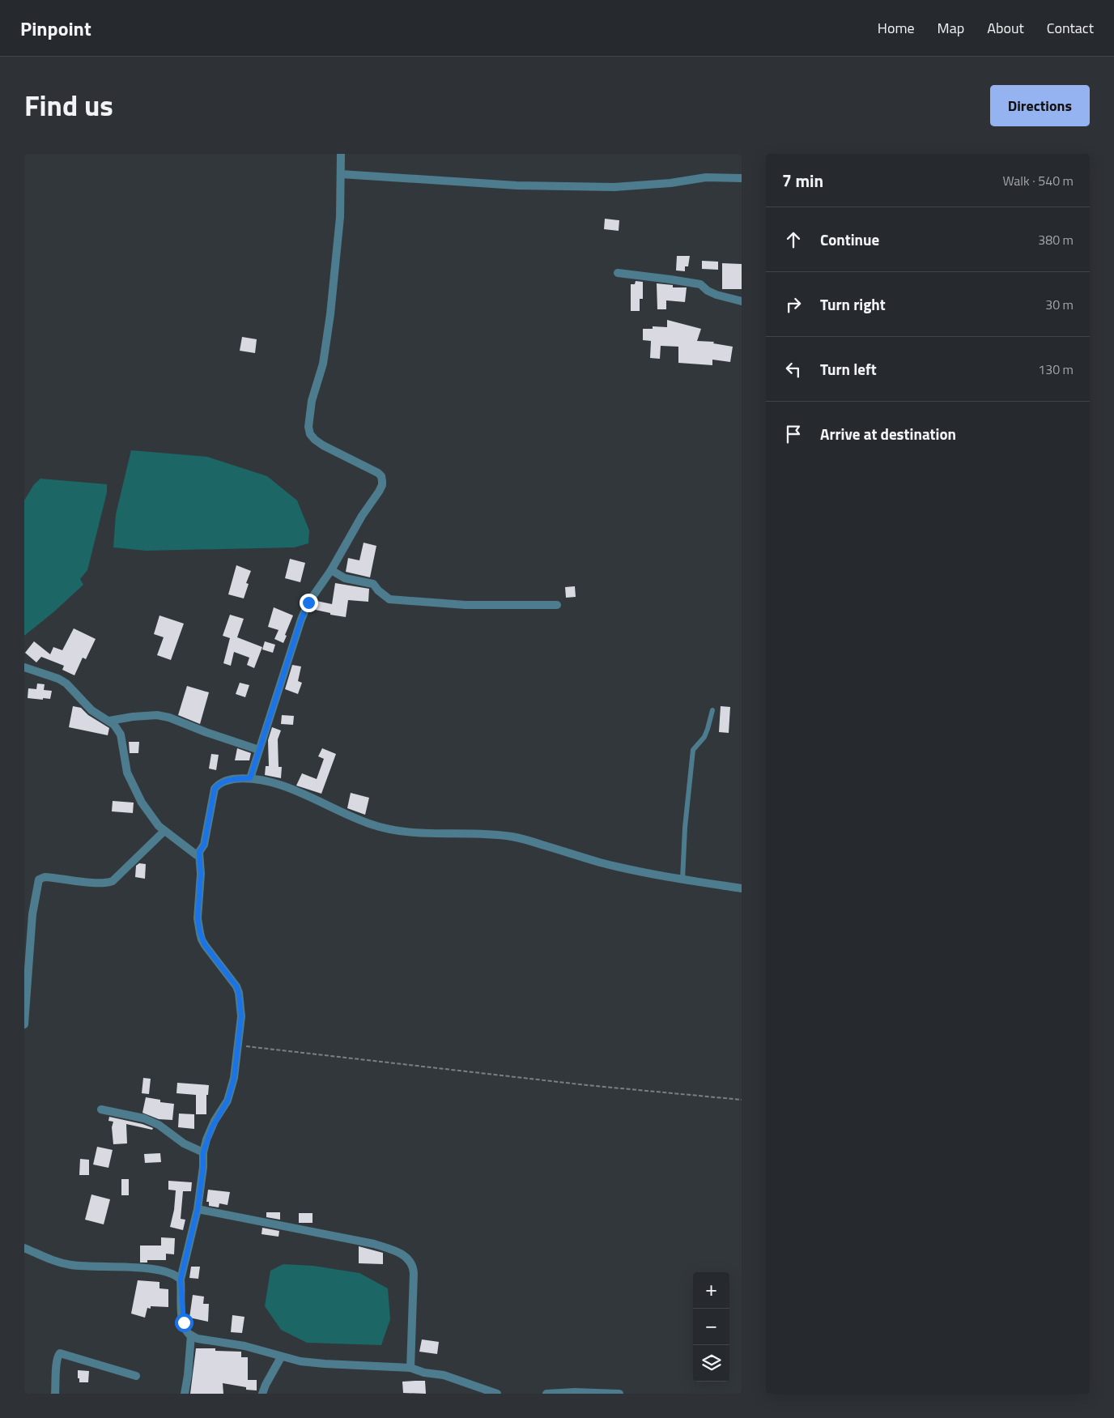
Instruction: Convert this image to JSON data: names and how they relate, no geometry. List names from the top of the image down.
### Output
{
  "page": {
    "header": "Pinpoint",
    "nav": [
      "Home",
      "Map",
      "About",
      "Contact"
    ],
    "title": "Find us",
    "buttons": "Directions",
    "heading": ["7 min", "Walk · 540 m"],
    "list": [
      ["Continue", "380 m"],
      ["Turn right", "30 m"],
      ["Turn left", "130 m"],
      "Arrive at destination"
    ],
    "map_buttons": ["+", "−"]
  }
}
